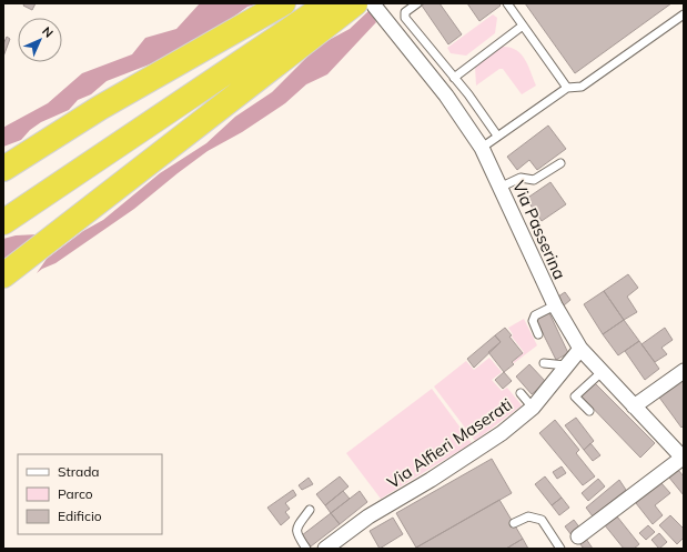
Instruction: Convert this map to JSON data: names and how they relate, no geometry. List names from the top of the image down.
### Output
{
  "streets": {
    "street": ["Via Passerina", "Via Alfieri Maserati"]
  },
  "crossings": [
    ["Via Passerina", "Via Alfieri Maserati"]
  ],
  "legend": ["Strada", "Parco", "Edificio"],
  "north": "top right"
}
